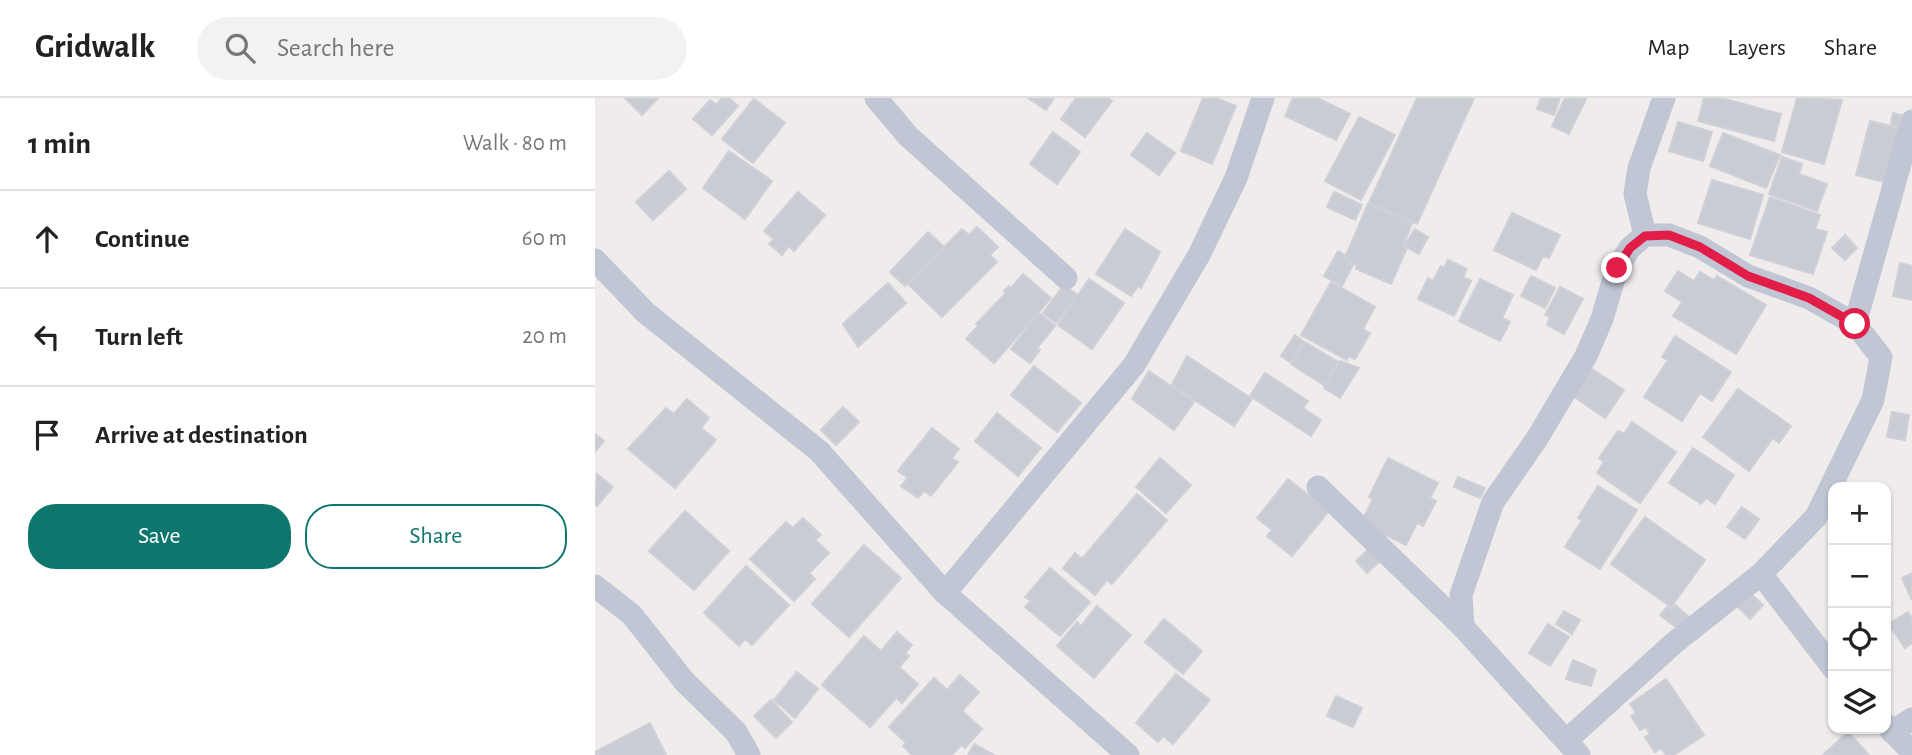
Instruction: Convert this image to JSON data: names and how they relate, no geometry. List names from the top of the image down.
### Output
{
  "page": {
    "header": "Gridwalk",
    "search": "Search here",
    "nav": ["Map", "Layers", "Share"],
    "heading": ["1 min", "Walk · 80 m"],
    "list": [
      ["Continue", "60 m"],
      ["Turn left", "20 m"],
      "Arrive at destination"
    ],
    "map_buttons": ["+", "−"],
    "buttons": ["Save", "Share"]
  }
}
